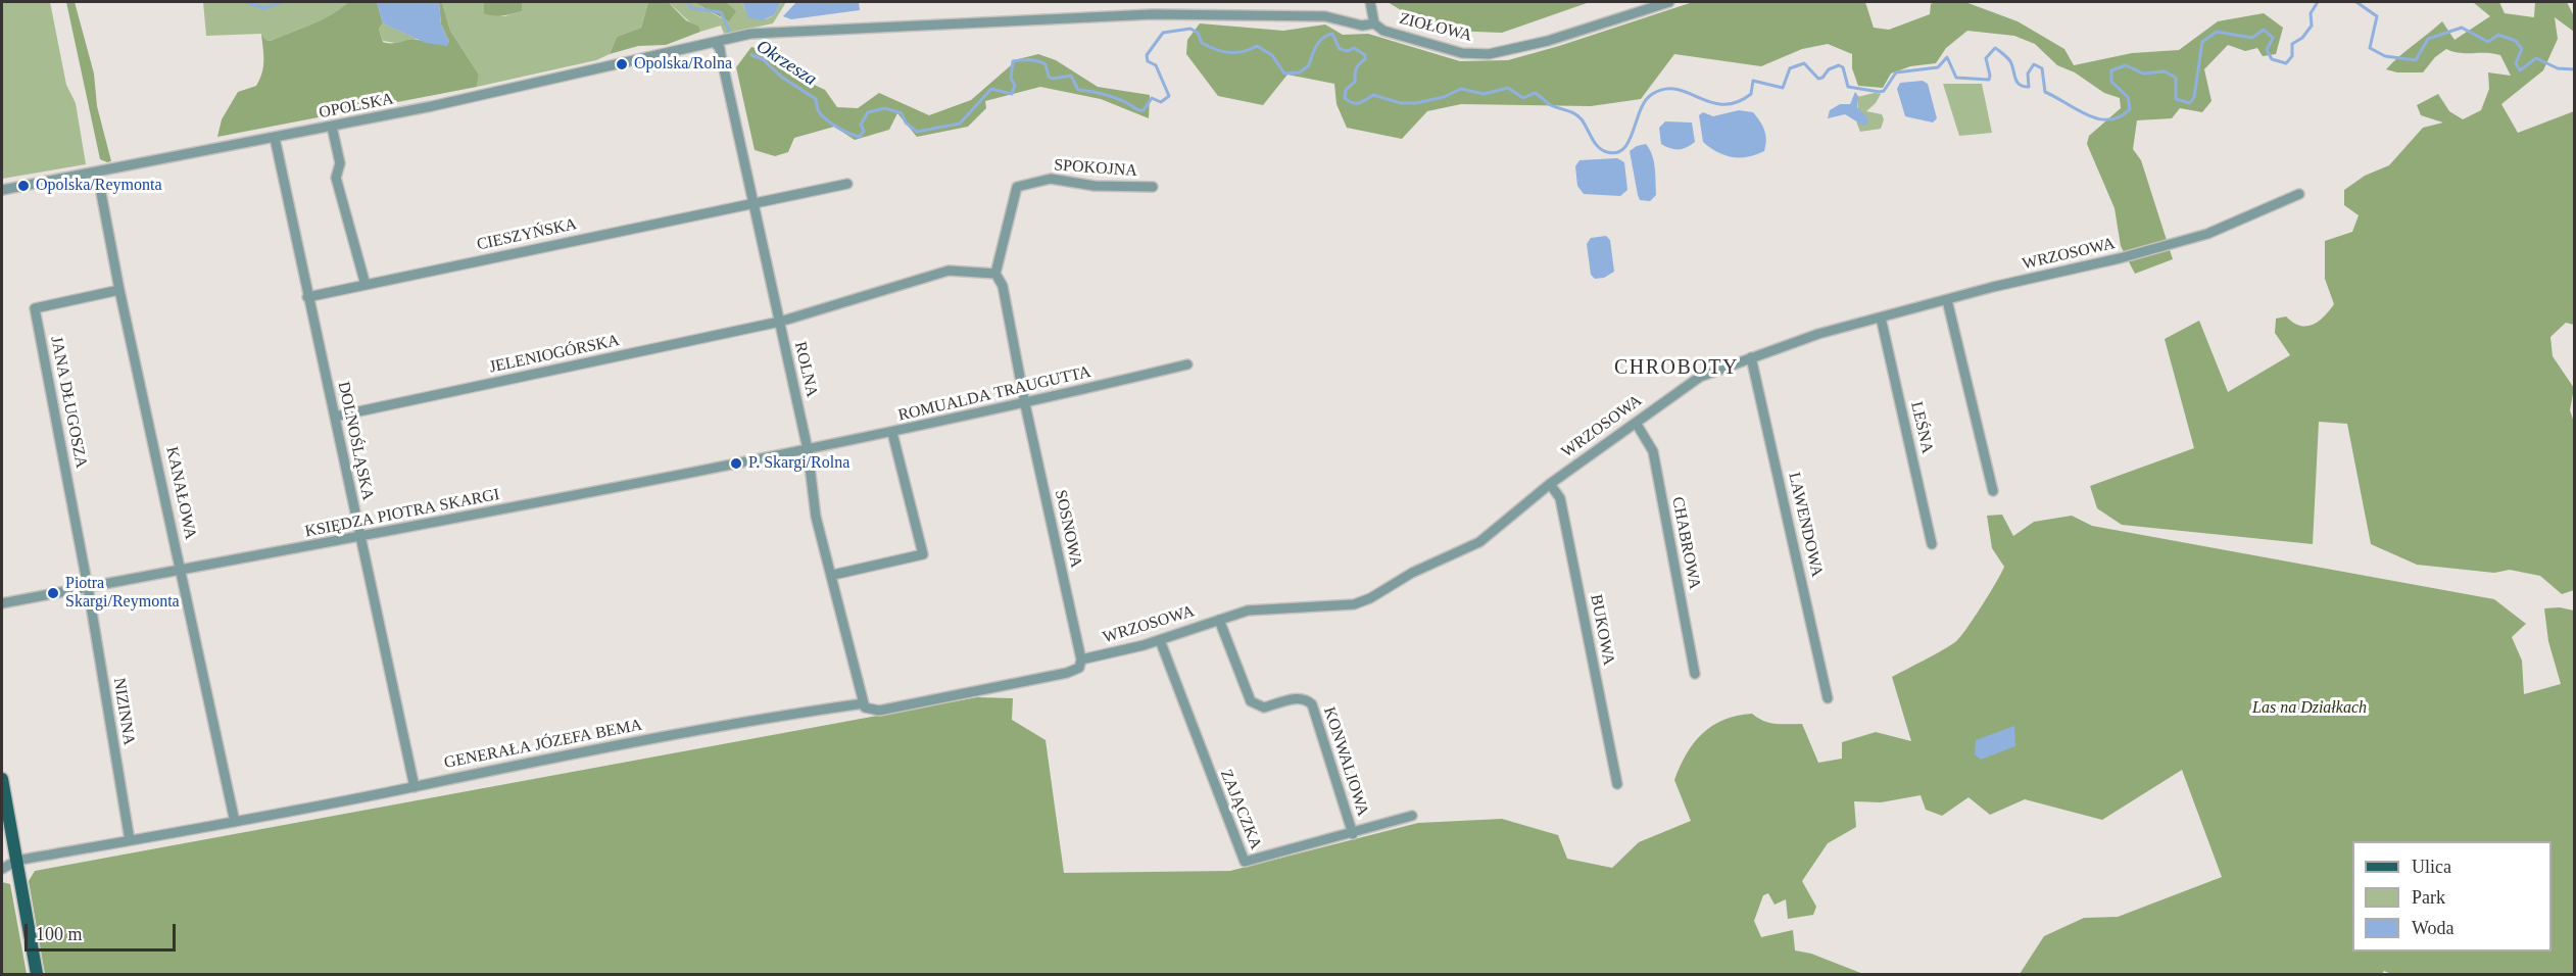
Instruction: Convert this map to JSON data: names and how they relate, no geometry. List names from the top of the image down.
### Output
{
  "streets": {
    "street": [
      "ZIOŁOWA",
      "OPOLSKA",
      "SPOKOJNA",
      "CIESZYŃSKA",
      "WRZOSOWA",
      "JELENIOGÓRSKA",
      "ROLNA",
      "ROMUALDA TRAUGUTTA",
      "JANA DŁUGOSZA",
      "LEŚNA",
      "DOLNOŚLĄSKA",
      "KANAŁOWA",
      "KSIĘDZA PIOTRA SKARGI",
      "LAWENDOWA",
      "SOSNOWA",
      "CHABROWA",
      "BUKOWA",
      "NIZINNA",
      "GENERAŁA JÓZEFA BEMA",
      "KONWALIOWA",
      "ZAJĄCZKA"
    ]
  },
  "crossings": [
    ["ZIOŁOWA", "OPOLSKA"],
    ["ZIOŁOWA", "ROLNA"],
    ["OPOLSKA", "ROLNA"],
    ["OPOLSKA", "DOLNOŚLĄSKA"],
    ["OPOLSKA", "KANAŁOWA"],
    ["SPOKOJNA", "JELENIOGÓRSKA"],
    ["SPOKOJNA", "SOSNOWA"],
    ["CIESZYŃSKA", "ROLNA"],
    ["CIESZYŃSKA", "DOLNOŚLĄSKA"],
    ["WRZOSOWA", "LEŚNA"],
    ["WRZOSOWA", "LAWENDOWA"],
    ["WRZOSOWA", "SOSNOWA"],
    ["WRZOSOWA", "CHABROWA"],
    ["WRZOSOWA", "BUKOWA"],
    ["WRZOSOWA", "GENERAŁA JÓZEFA BEMA"],
    ["WRZOSOWA", "KONWALIOWA"],
    ["WRZOSOWA", "ZAJĄCZKA"],
    ["JELENIOGÓRSKA", "ROLNA"],
    ["JELENIOGÓRSKA", "DOLNOŚLĄSKA"],
    ["JELENIOGÓRSKA", "SOSNOWA"],
    ["ROLNA", "ROMUALDA TRAUGUTTA"],
    ["ROLNA", "KSIĘDZA PIOTRA SKARGI"],
    ["ROLNA", "GENERAŁA JÓZEFA BEMA"],
    ["ROMUALDA TRAUGUTTA", "KSIĘDZA PIOTRA SKARGI"],
    ["ROMUALDA TRAUGUTTA", "SOSNOWA"],
    ["JANA DŁUGOSZA", "KANAŁOWA"],
    ["JANA DŁUGOSZA", "KSIĘDZA PIOTRA SKARGI"],
    ["JANA DŁUGOSZA", "NIZINNA"],
    ["DOLNOŚLĄSKA", "KSIĘDZA PIOTRA SKARGI"],
    ["DOLNOŚLĄSKA", "GENERAŁA JÓZEFA BEMA"],
    ["KANAŁOWA", "KSIĘDZA PIOTRA SKARGI"],
    ["KANAŁOWA", "GENERAŁA JÓZEFA BEMA"],
    ["KSIĘDZA PIOTRA SKARGI", "NIZINNA"],
    ["SOSNOWA", "GENERAŁA JÓZEFA BEMA"],
    ["NIZINNA", "GENERAŁA JÓZEFA BEMA"],
    ["KONWALIOWA", "ZAJĄCZKA"]
  ],
  "districts": ["CHROBOTY"],
  "water": ["Okrzesza"],
  "parks": ["Las na Działkach"],
  "places": [
    "Opolska/Rolna",
    "Opolska/Reymonta",
    "P. Skargi/Rolna",
    "Piotra Skargi/Reymonta"
  ],
  "legend": ["Ulica", "Park", "Woda"],
  "scale_bar": "100 m"
}
